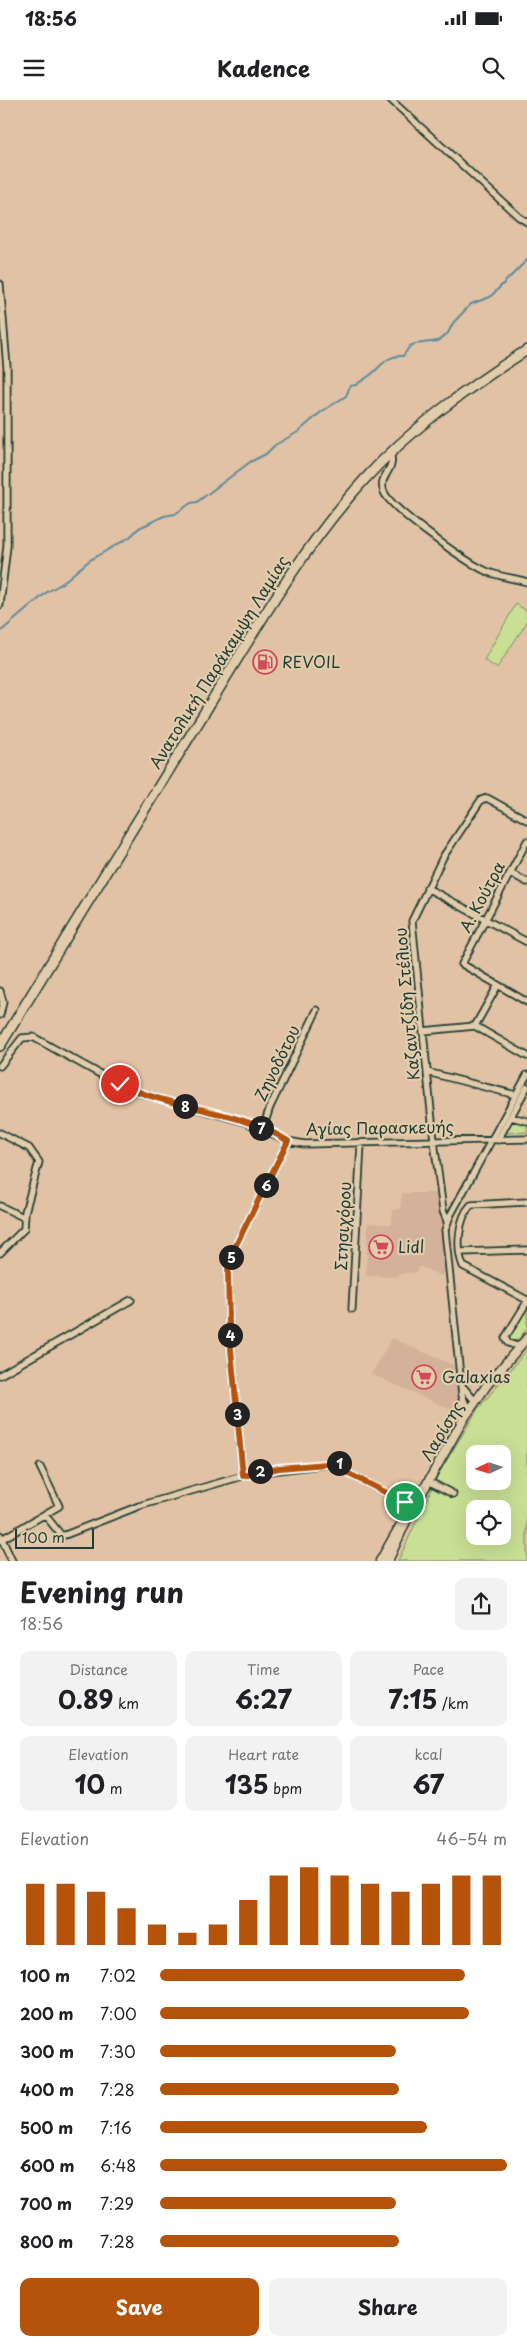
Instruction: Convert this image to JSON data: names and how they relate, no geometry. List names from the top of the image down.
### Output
{
  "streets": {
    "main road": ["Ανατολική Παράκαμψη Λαμίας", "Λαρίσης"],
    "street": [
      "Α. Κούτρα",
      "Καζαντζίδη Στέλιου",
      "Ζηνοδότου",
      "Αγίας Παρασκευής",
      "Στησιχόρου"
    ]
  },
  "crossings": [
    ["Καζαντζίδη Στέλιου", "Αγίας Παρασκευής"],
    ["Ζηνοδότου", "Αγίας Παρασκευής"],
    ["Αγίας Παρασκευής", "Στησιχόρου"]
  ],
  "places": {
    "fuel station": ["REVOIL"],
    "supermarket": ["Lidl", "Galaxias"]
  },
  "scale_bar": "100 m",
  "north": "left",
  "page": {
    "status": "18:56",
    "header": "Kadence",
    "pins": [
      "8",
      "7",
      "6",
      "5",
      "4",
      "3",
      "1",
      "2"
    ],
    "scale": "100 m",
    "heading": ["Evening run", "18:56"],
    "stats": [
      ["Distance", "0.89 km"],
      ["Time", "6:27"],
      ["Pace", "7:15 /km"],
      ["Elevation", "10 m"],
      ["Heart rate", "135 bpm"],
      ["kcal", "67"]
    ],
    "chart": ["Elevation", "46–54 m"],
    "list": [
      {
        "name": "100 m",
        "note": "7:02"
      },
      {
        "name": "200 m",
        "note": "7:00"
      },
      {
        "name": "300 m",
        "note": "7:30"
      },
      {
        "name": "400 m",
        "note": "7:28"
      },
      {
        "name": "500 m",
        "note": "7:16"
      },
      {
        "name": "600 m",
        "note": "6:48"
      },
      {
        "name": "700 m",
        "note": "7:29"
      },
      {
        "name": "800 m",
        "note": "7:28"
      }
    ],
    "buttons": ["Save", "Share"]
  }
}
